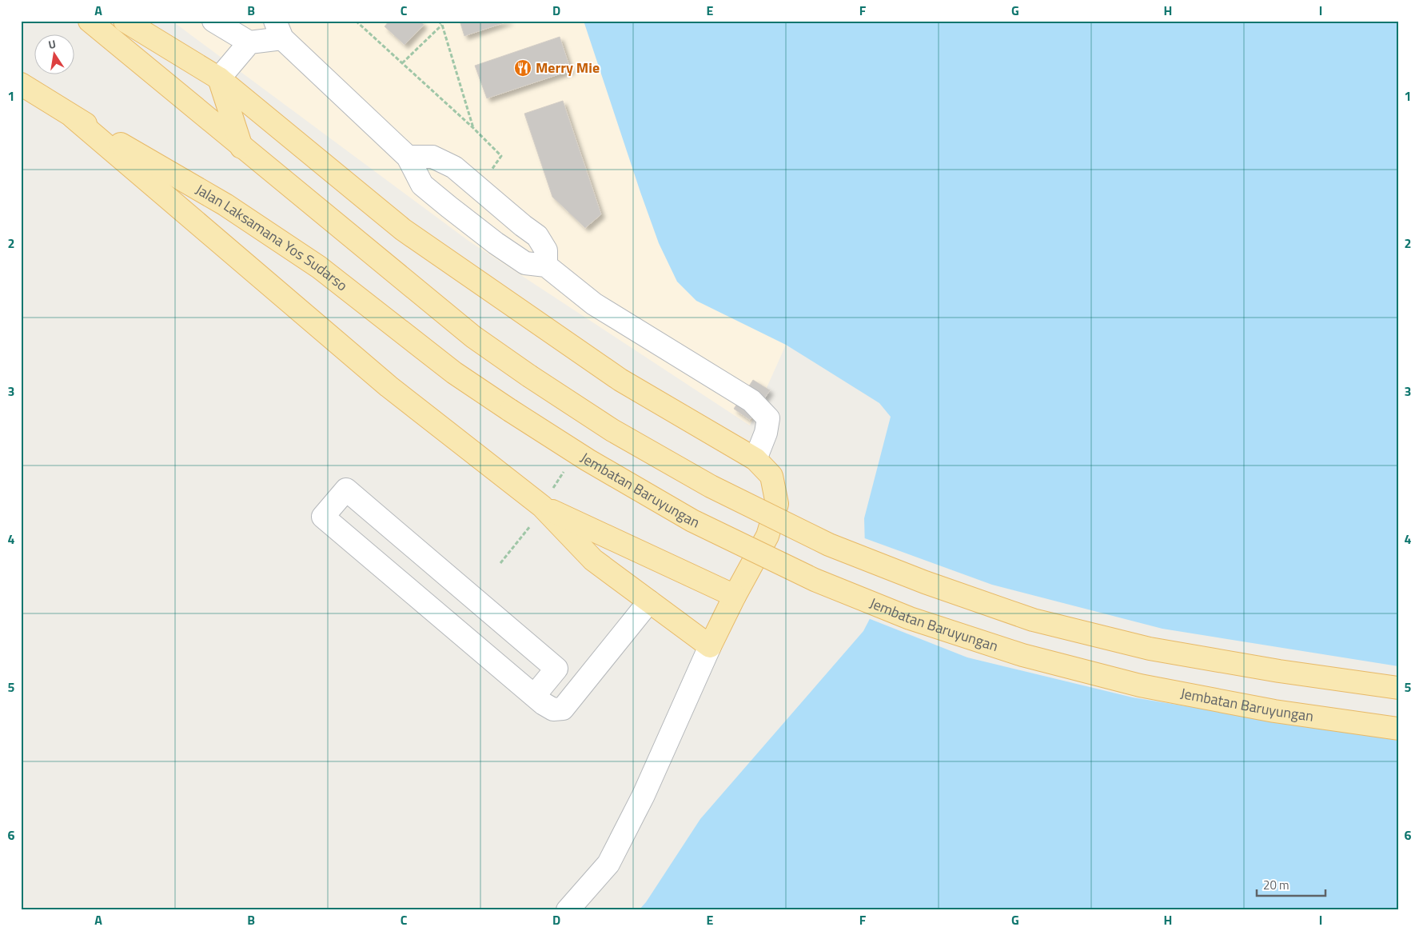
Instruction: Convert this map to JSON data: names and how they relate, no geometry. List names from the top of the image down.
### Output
{
  "streets": {
    "main road": ["Jalan Laksamana Yos Sudarso", "Jembatan Baruyungan"]
  },
  "crossings": [
    ["Jalan Laksamana Yos Sudarso", "Jembatan Baruyungan"]
  ],
  "places": {
    "restaurant": ["Merry Mie"]
  },
  "scale_bar": "20 m",
  "north": "top",
  "grid": {
    "columns": [
      "A",
      "B",
      "C",
      "D",
      "E",
      "F",
      "G",
      "H",
      "I"
    ],
    "rows": [
      "1",
      "2",
      "3",
      "4",
      "5",
      "6"
    ]
  }
}
